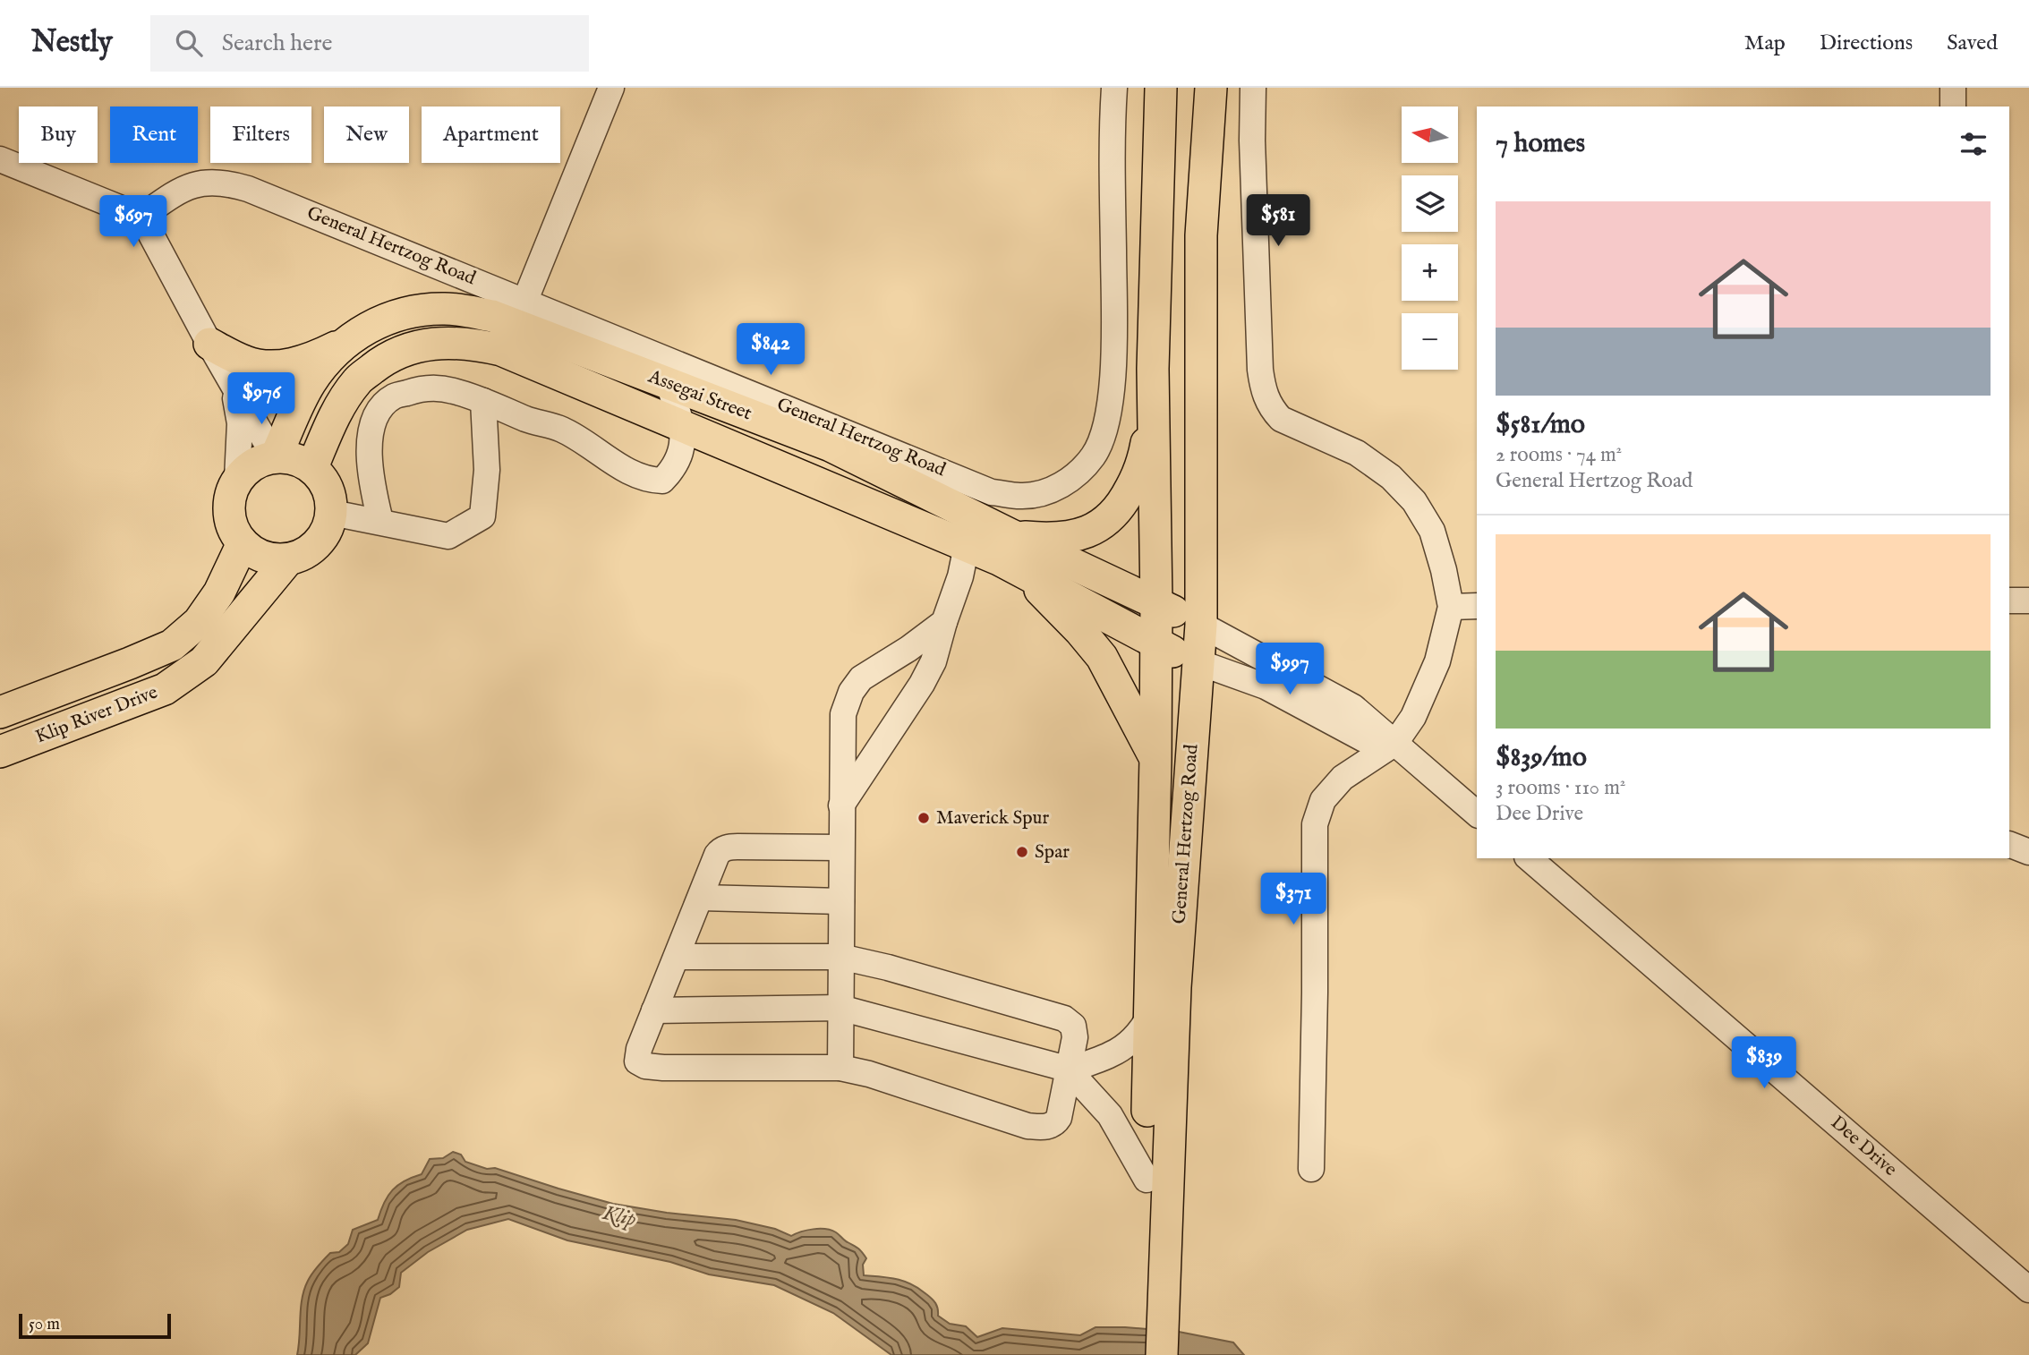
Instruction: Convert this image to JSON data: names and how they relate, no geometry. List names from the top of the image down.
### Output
{
  "streets": {
    "main road": ["General Hertzog Road", "Assegai Street", "Klip River Drive"],
    "street": ["Dee Drive"]
  },
  "crossings": [
    ["General Hertzog Road", "Assegai Street"],
    ["Assegai Street", "Klip River Drive"]
  ],
  "water": ["Klip"],
  "places": ["Maverick Spur", "Spar"],
  "scale_bar": "50 m",
  "north": "left",
  "page": {
    "header": "Nestly",
    "search": "Search here",
    "nav": ["Map", "Directions", "Saved"],
    "map_buttons": ["+", "−"],
    "chip": [
      "Buy",
      "Rent",
      "Filters",
      "New",
      "Apartment"
    ],
    "heading": "7 homes",
    "list": [
      {
        "name": "$581/mo",
        "note": "2 rooms · 74 m² · General Hertzog Road"
      },
      {
        "name": "$839/mo",
        "note": "3 rooms · 110 m² · Dee Drive"
      }
    ],
    "price": [
      "$581",
      "$697",
      "$842",
      "$976",
      "$997",
      "$371",
      "$839"
    ],
    "scale": "50 m"
  }
}
